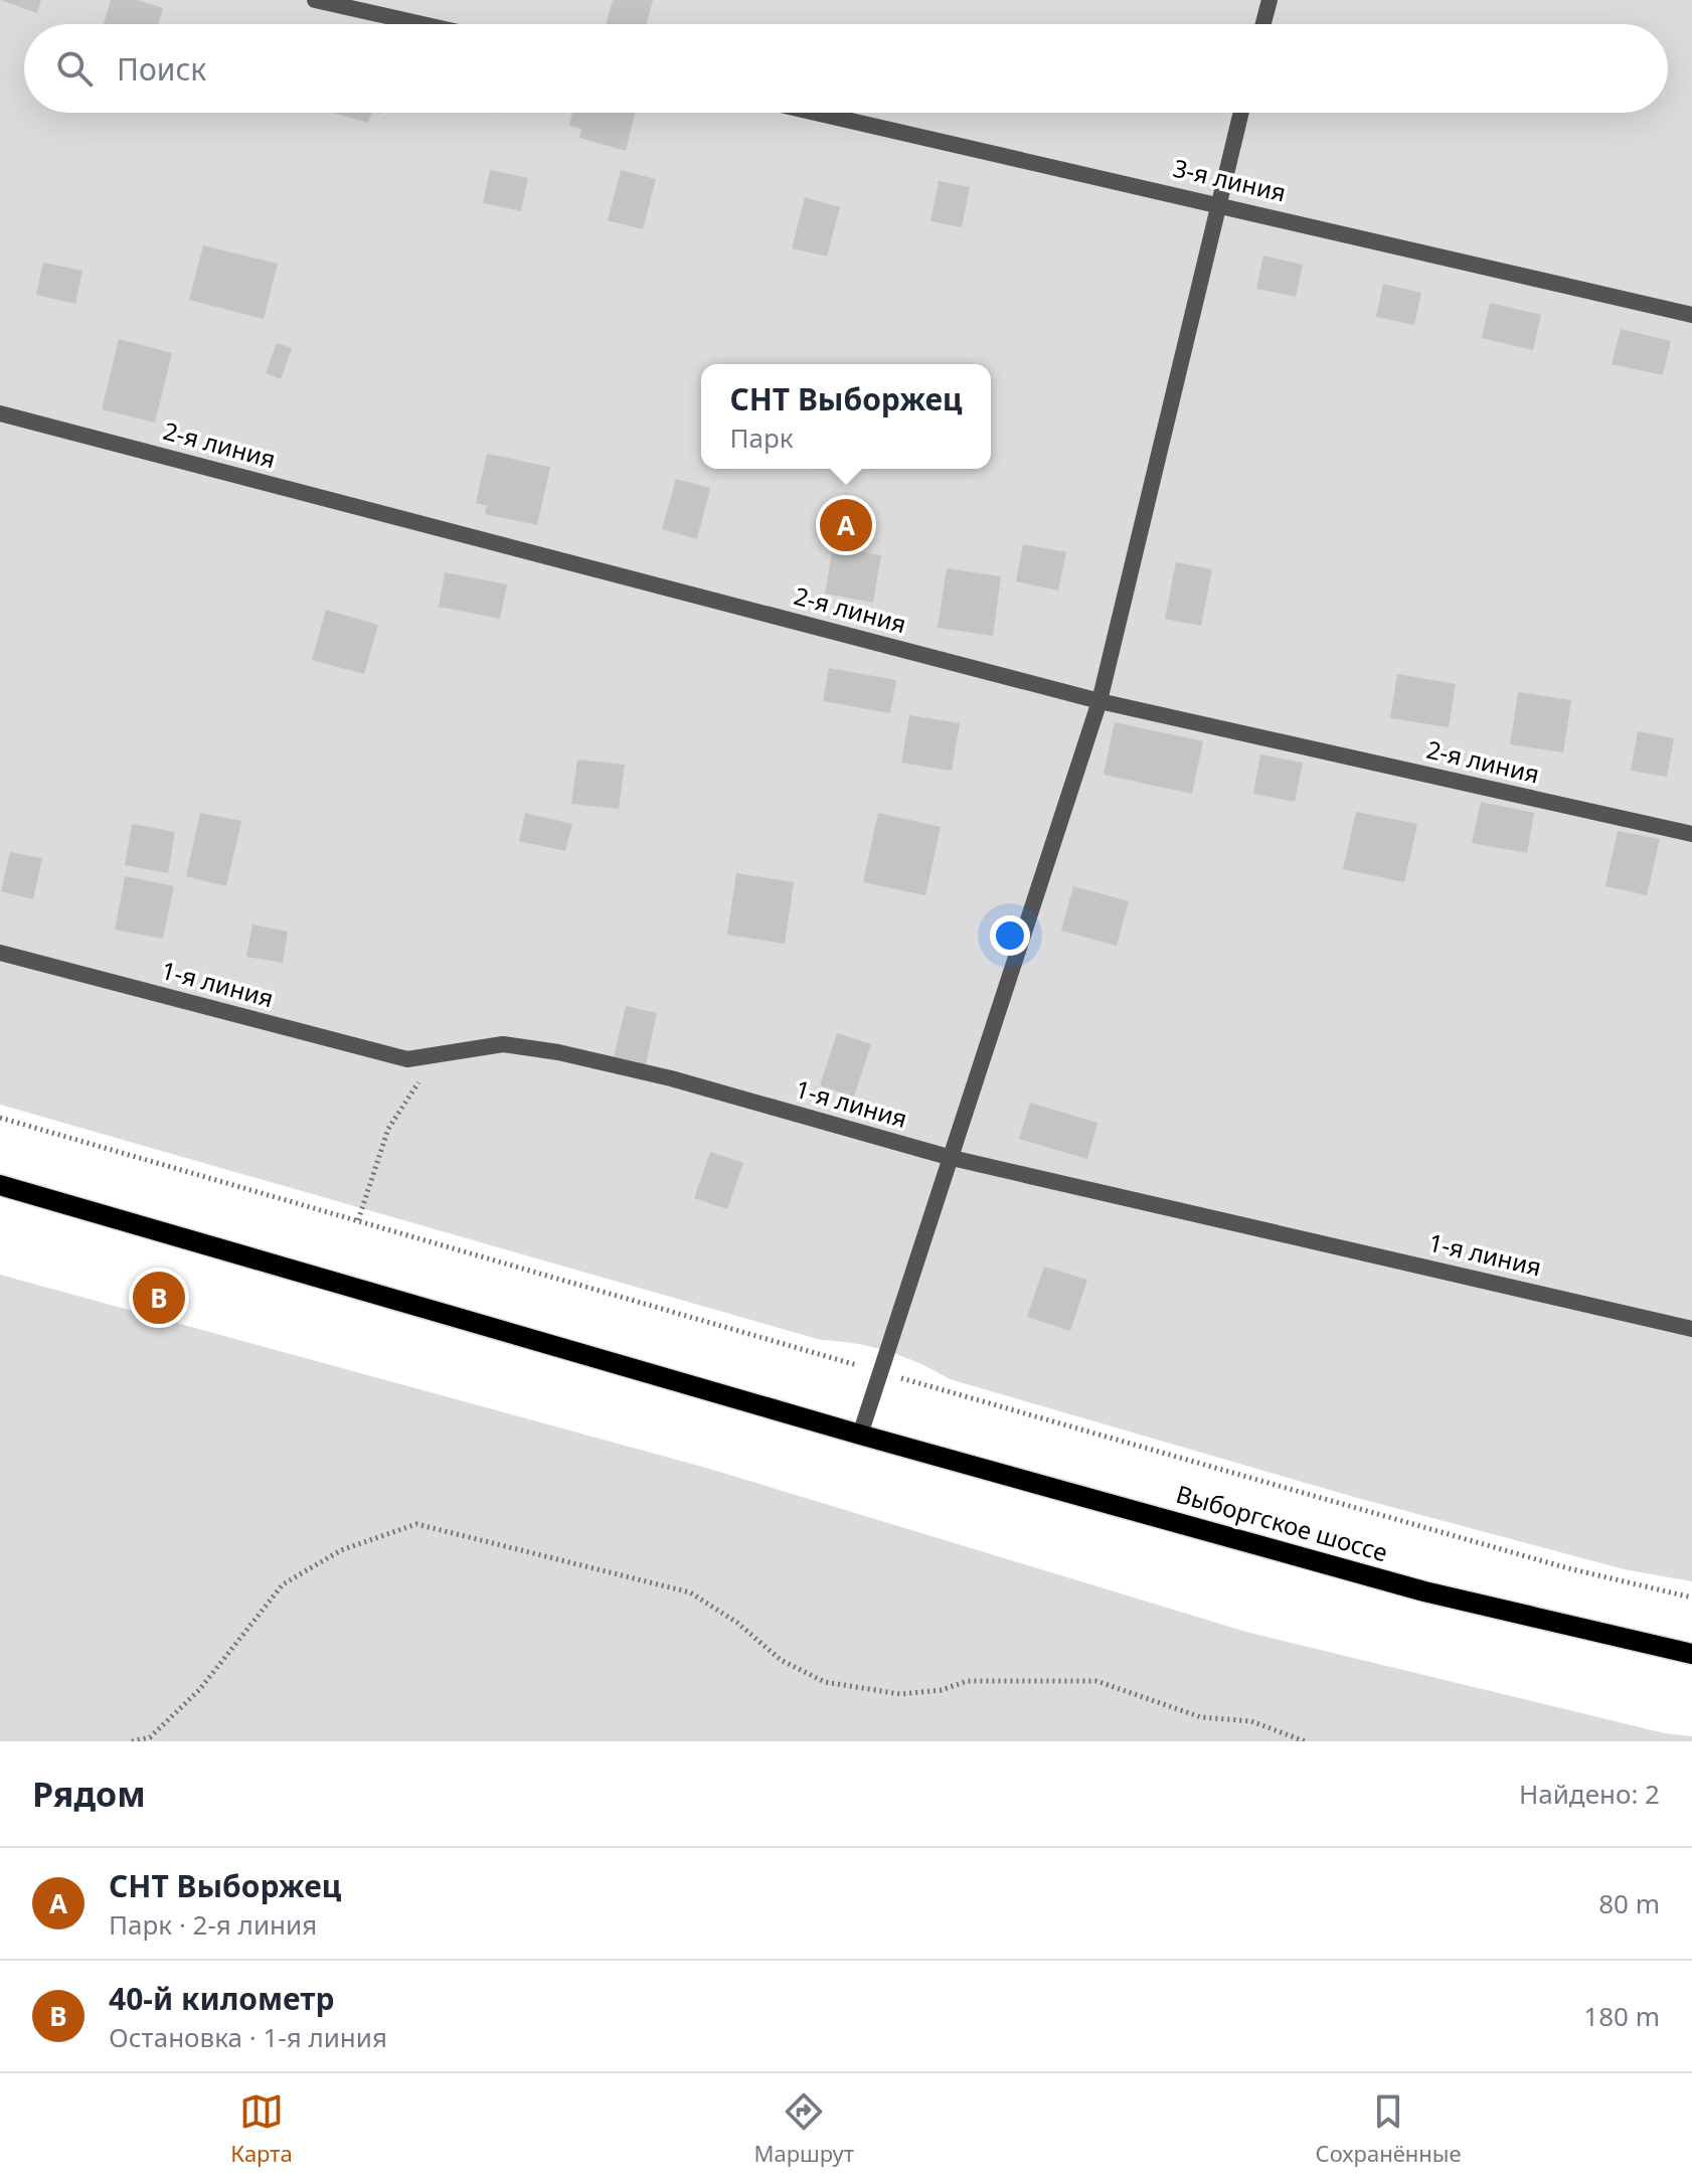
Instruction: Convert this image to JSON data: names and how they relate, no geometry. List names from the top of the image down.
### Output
{
  "streets": {
    "main road": ["Выборгское шоссе"],
    "street": ["3-я линия", "2-я линия", "1-я линия"]
  },
  "page": {
    "search": "Поиск",
    "popup": ["СНТ Выборжец", "Парк"],
    "pins": ["A", "B"],
    "heading": ["Рядом", "Найдено: 2"],
    "list": [
      {
        "mark": "A",
        "name": "СНТ Выборжец",
        "note": "Парк · 2-я линия",
        "value": "80 m"
      },
      {
        "mark": "B",
        "name": "40-й километр",
        "note": "Остановка · 1-я линия",
        "value": "180 m"
      }
    ],
    "nav": ["Карта", "Маршрут", "Сохранённые"]
  }
}
